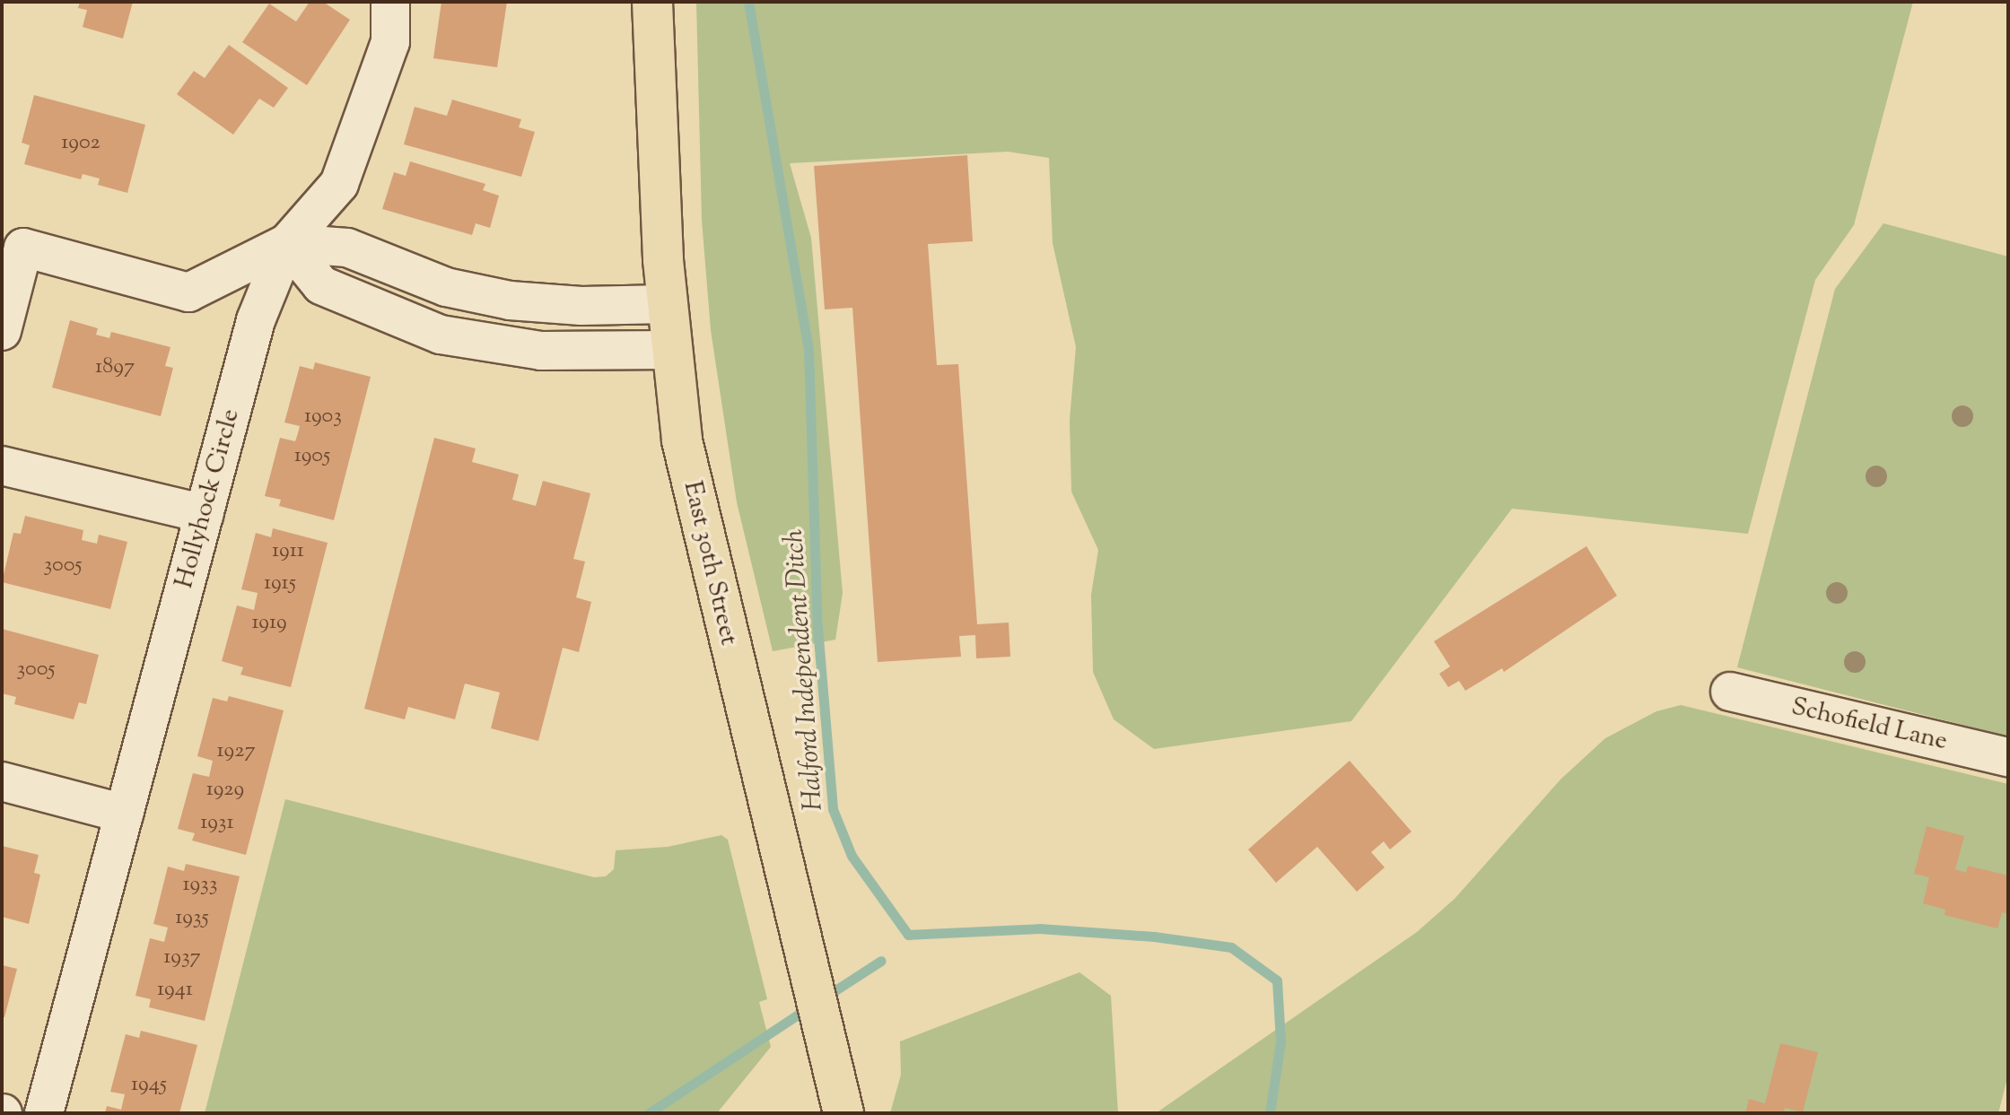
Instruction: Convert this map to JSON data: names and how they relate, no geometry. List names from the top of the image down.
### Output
{
  "streets": {
    "main road": ["East 30th Street"],
    "street": ["Hollyhock Circle", "Schofield Lane"]
  },
  "water": ["Halford Independent Ditch"],
  "house_numbers": [
    "1902",
    "1897",
    "1903",
    "1905",
    "1911",
    "3005",
    "1915",
    "1919",
    "3005",
    "1927",
    "1929",
    "1931",
    "1933",
    "1935",
    "1937",
    "1941",
    "1945"
  ]
}
